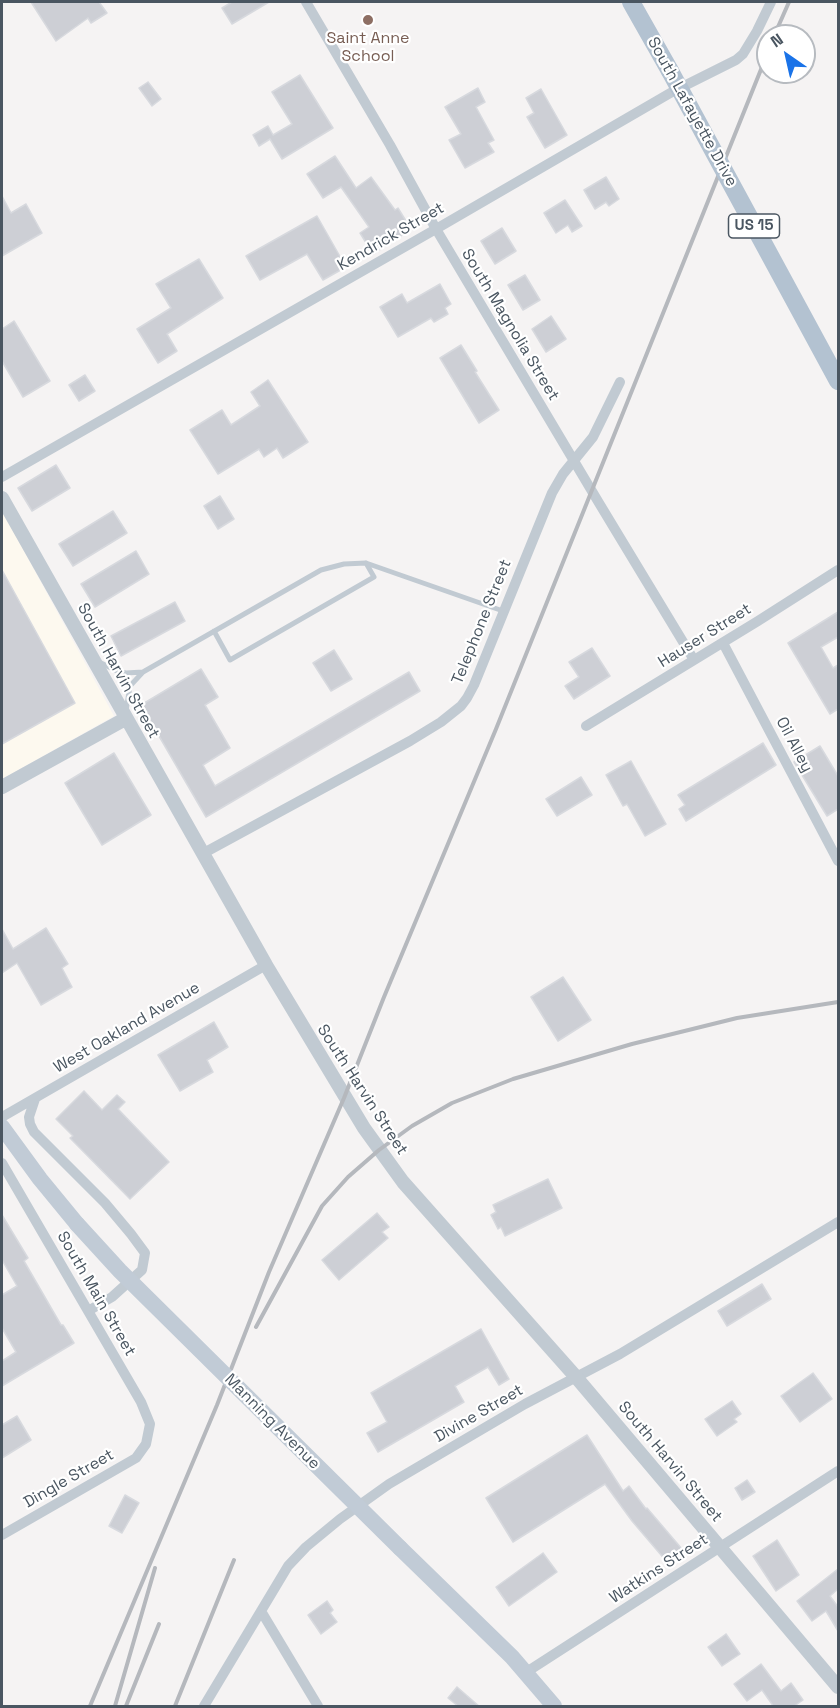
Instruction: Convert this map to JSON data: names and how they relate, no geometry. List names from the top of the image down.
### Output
{
  "streets": {
    "main road": ["South Lafayette Drive", "US 15", "Manning Avenue"],
    "street": [
      "Kendrick Street",
      "South Magnolia Street",
      "Telephone Street",
      "Hauser Street",
      "South Harvin Street",
      "Oil Alley",
      "West Oakland Avenue",
      "South Main Street",
      "Divine Street",
      "Dingle Street",
      "Watkins Street"
    ]
  },
  "crossings": [
    ["Kendrick Street", "South Magnolia Street"],
    ["South Magnolia Street", "Telephone Street"],
    ["South Magnolia Street", "Hauser Street"],
    ["Telephone Street", "South Harvin Street"],
    ["Hauser Street", "Oil Alley"],
    ["South Harvin Street", "West Oakland Avenue"],
    ["South Harvin Street", "Divine Street"],
    ["South Harvin Street", "Watkins Street"],
    ["South Main Street", "Dingle Street"],
    ["Manning Avenue", "Watkins Street"]
  ],
  "places": ["Saint Anne School"],
  "north": "top left"
}
